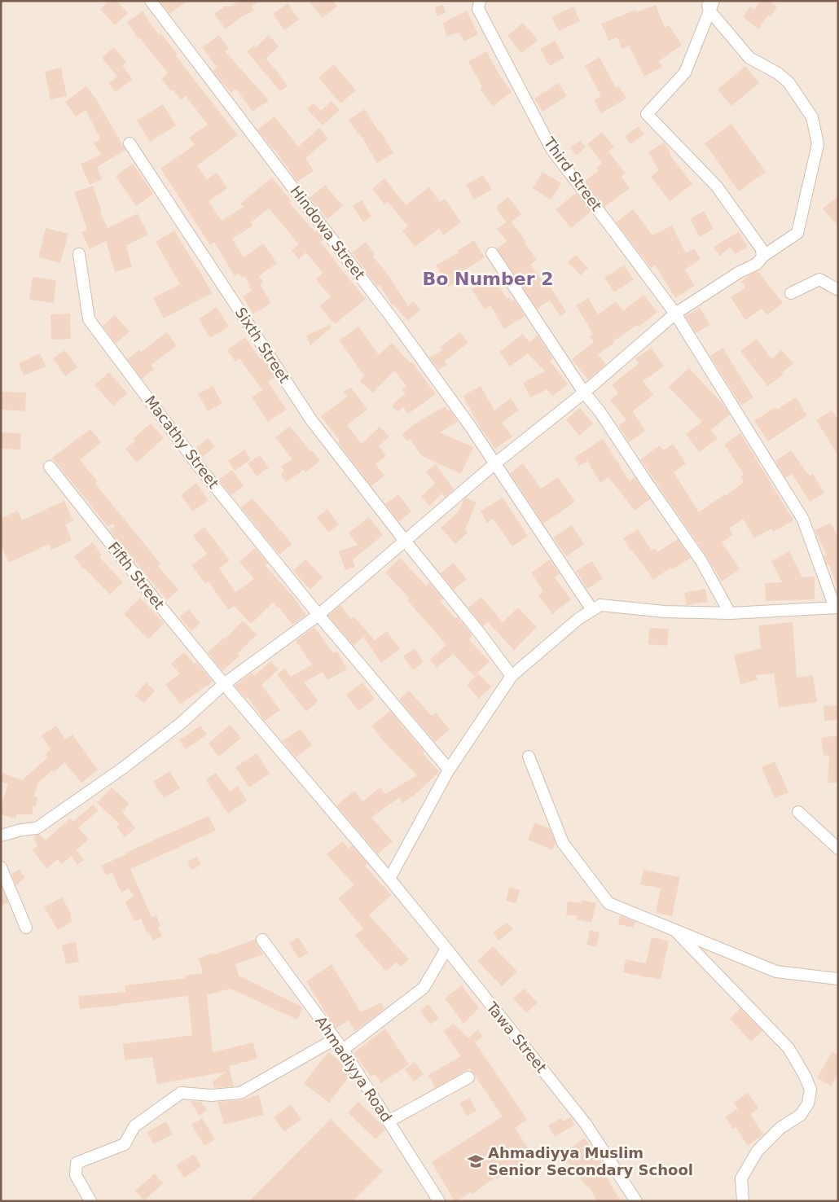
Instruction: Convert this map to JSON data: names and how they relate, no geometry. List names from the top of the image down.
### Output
{
  "streets": {
    "street": [
      "Third Street",
      "Hindowa Street",
      "Sixth Street",
      "Macathy Street",
      "Fifth Street",
      "Tawa Street",
      "Ahmadiyya Road"
    ]
  },
  "crossings": [
    ["Fifth Street", "Tawa Street"]
  ],
  "districts": ["Bo Number 2"],
  "places": {
    "school or university": ["Ahmadiyya Muslim Senior Secondary School"]
  }
}
